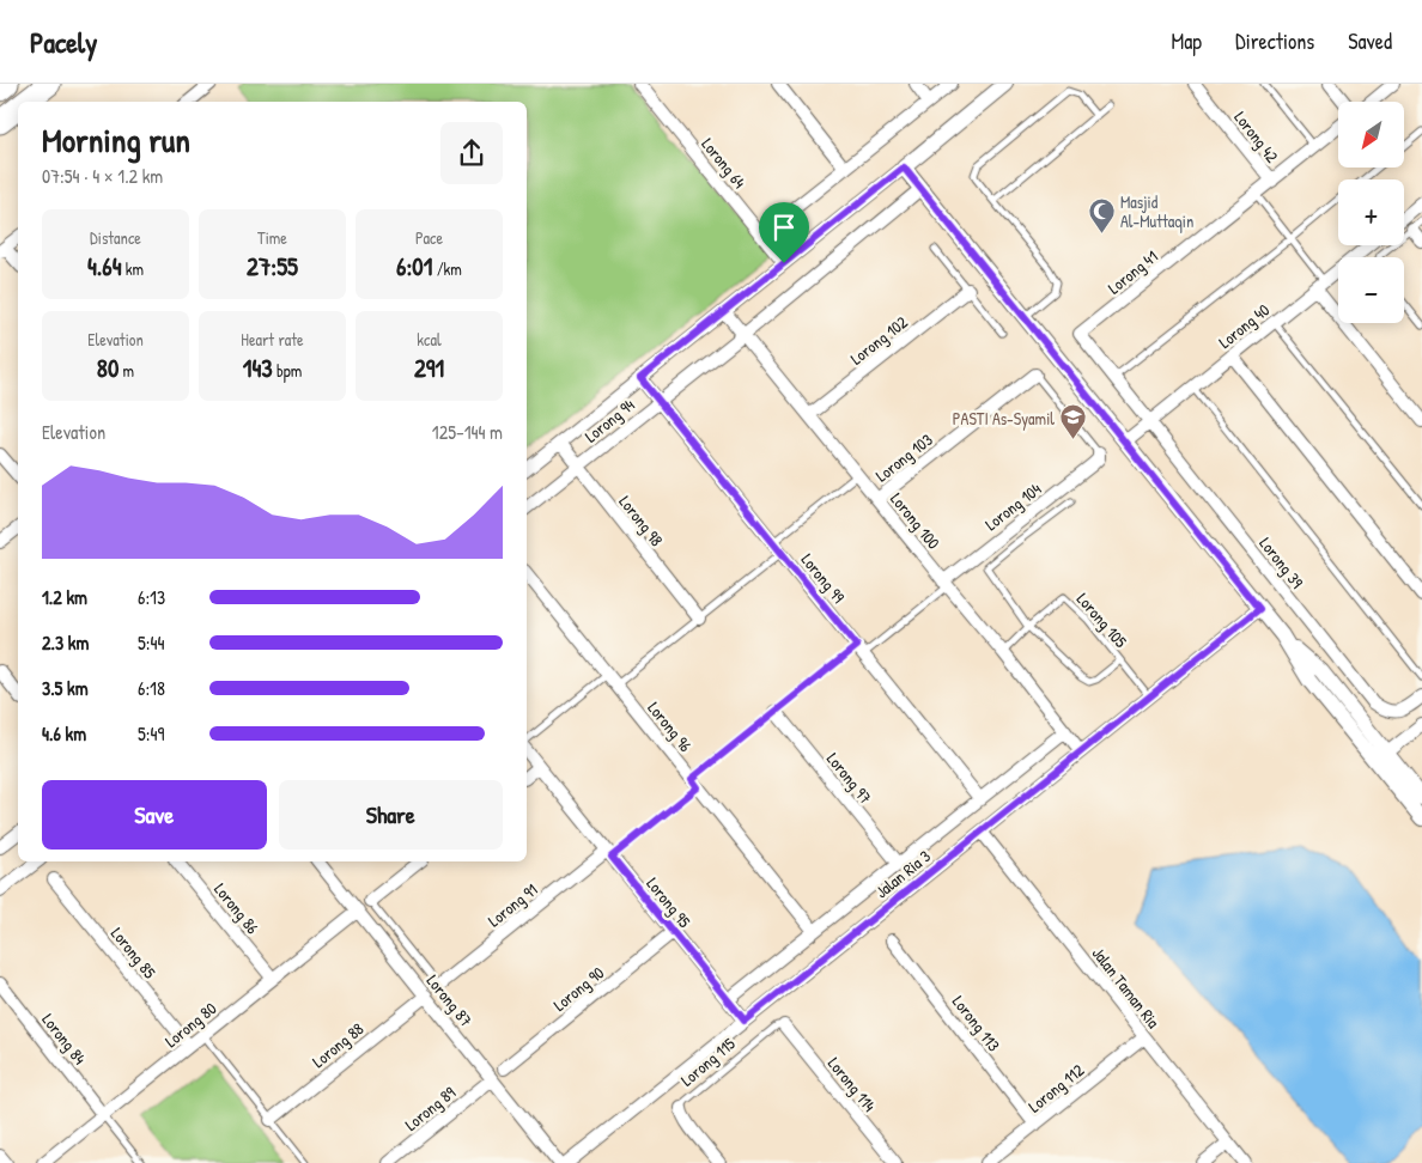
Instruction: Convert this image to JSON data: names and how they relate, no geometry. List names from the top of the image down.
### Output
{
  "streets": {
    "street": [
      "Lorong 42",
      "Lorong 64",
      "Lorong 41",
      "Lorong 40",
      "Lorong 102",
      "Lorong 94",
      "Lorong 103",
      "Lorong 104",
      "Lorong 98",
      "Lorong 100",
      "Lorong 39",
      "Lorong 99",
      "Lorong 96",
      "Lorong 97",
      "Jalan Ria 3",
      "Lorong 95",
      "Lorong 91",
      "Lorong 86",
      "Lorong 85",
      "Jalan Taman Ria",
      "Lorong 90",
      "Lorong 87",
      "Lorong 113",
      "Lorong 80",
      "Lorong 84",
      "Lorong 88",
      "Lorong 115",
      "Lorong 114",
      "Lorong 112",
      "Lorong 89"
    ],
    "lane": ["Lorong 105"]
  },
  "crossings": [
    ["Lorong 42", "Lorong 41"],
    ["Lorong 41", "Lorong 40"],
    ["Lorong 41", "Lorong 39"],
    ["Lorong 40", "Lorong 39"],
    ["Lorong 102", "Lorong 100"],
    ["Lorong 94", "Lorong 98"],
    ["Lorong 94", "Lorong 100"],
    ["Lorong 94", "Lorong 99"],
    ["Lorong 103", "Lorong 100"],
    ["Lorong 104", "Lorong 100"],
    ["Lorong 100", "Lorong 105"],
    ["Lorong 100", "Jalan Ria 3"],
    ["Lorong 105", "Jalan Ria 3"],
    ["Jalan Ria 3", "Lorong 95"],
    ["Jalan Ria 3", "Jalan Taman Ria"],
    ["Lorong 95", "Lorong 91"],
    ["Lorong 95", "Lorong 90"],
    ["Lorong 86", "Lorong 80"],
    ["Lorong 85", "Lorong 80"],
    ["Jalan Taman Ria", "Lorong 112"],
    ["Lorong 87", "Lorong 80"],
    ["Lorong 87", "Lorong 88"],
    ["Lorong 87", "Lorong 89"],
    ["Lorong 113", "Lorong 112"],
    ["Lorong 80", "Lorong 84"],
    ["Lorong 115", "Lorong 114"]
  ],
  "places": {
    "mosque": ["Masjid Al-Muttaqin"],
    "school or university": ["PASTI As-Syamil"]
  },
  "north": "bottom left",
  "page": {
    "header": "Pacely",
    "nav": ["Map", "Directions", "Saved"],
    "map_buttons": ["+", "−"],
    "heading": ["Morning run", "07:54 · 4 × 1.2 km"],
    "stats": [
      ["Distance", "4.64 km"],
      ["Time", "27:55"],
      ["Pace", "6:01 /km"],
      ["Elevation", "80 m"],
      ["Heart rate", "143 bpm"],
      ["kcal", "291"]
    ],
    "chart": ["Elevation", "125–144 m"],
    "list": [
      {
        "name": "1.2 km",
        "note": "6:13"
      },
      {
        "name": "2.3 km",
        "note": "5:44"
      },
      {
        "name": "3.5 km",
        "note": "6:18"
      },
      {
        "name": "4.6 km",
        "note": "5:49"
      }
    ],
    "buttons": ["Save", "Share"]
  }
}
